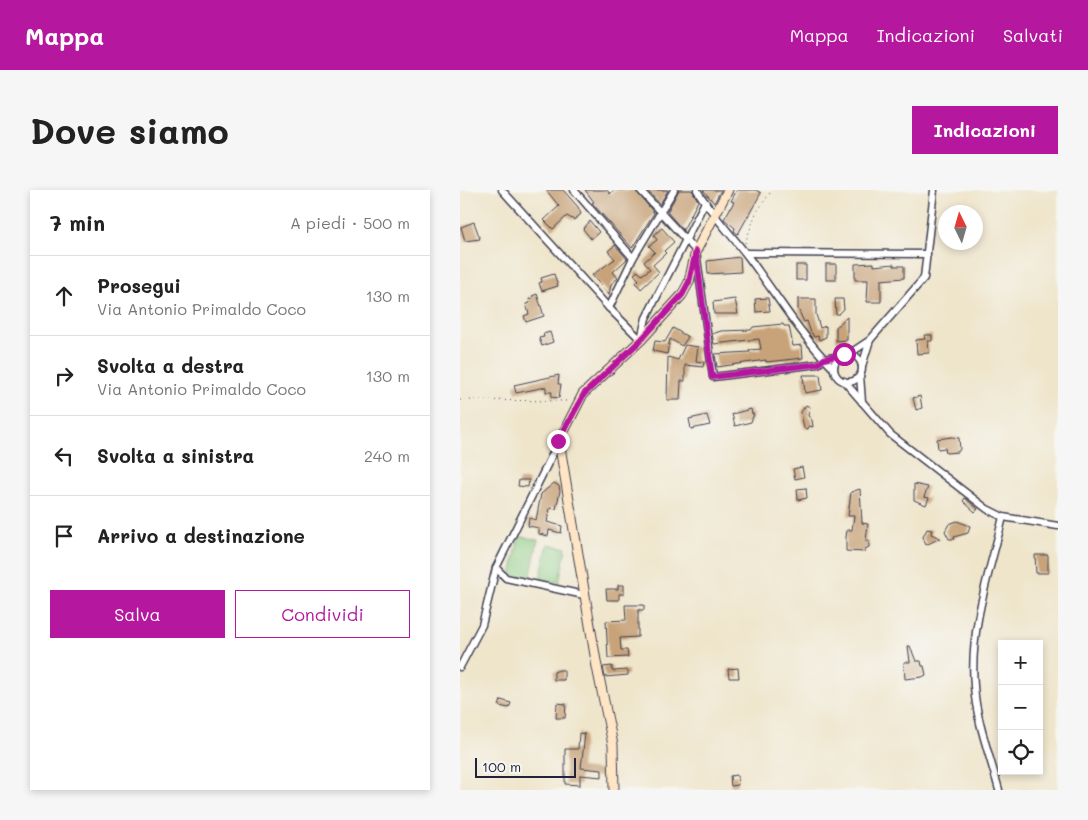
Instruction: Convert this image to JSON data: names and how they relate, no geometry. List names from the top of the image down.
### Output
{
  "scale_bar": "100 m",
  "north": "top",
  "page": {
    "header": "Mappa",
    "nav": ["Mappa", "Indicazioni", "Salvati"],
    "buttons": [
      "Indicazioni",
      ["Salva", "Condividi"]
    ],
    "title": "Dove siamo",
    "heading": ["7 min", "A piedi · 500 m"],
    "list": [
      ["Prosegui", "Via Antonio Primaldo Coco", "130 m"],
      ["Svolta a destra", "Via Antonio Primaldo Coco", "130 m"],
      ["Svolta a sinistra", "240 m"],
      "Arrivo a destinazione"
    ],
    "map_buttons": ["+", "−"],
    "scale": "100 m"
  }
}
